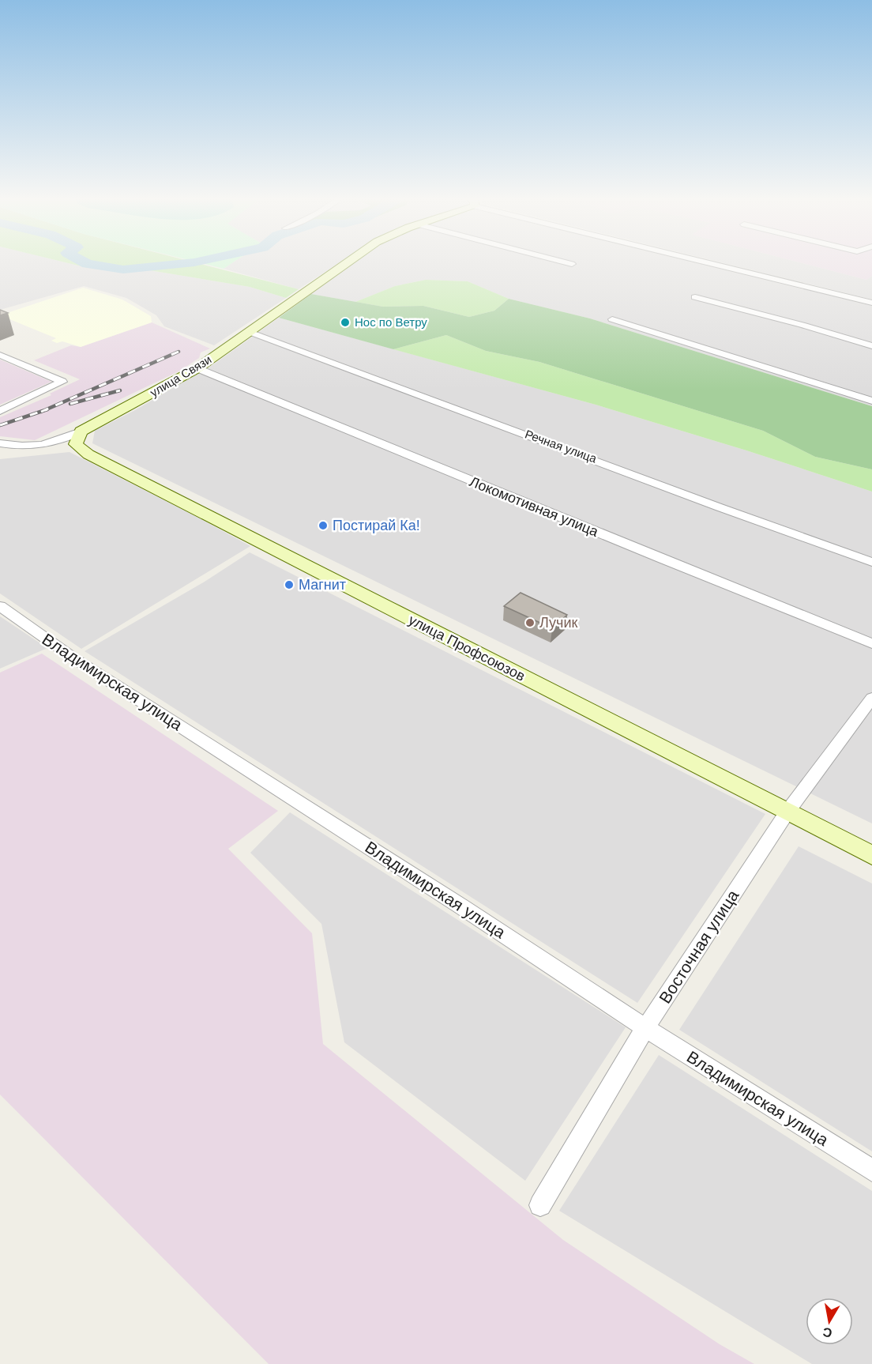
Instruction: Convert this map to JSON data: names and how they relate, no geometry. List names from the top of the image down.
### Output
{
  "streets": {
    "main road": ["улица Связи", "улица Профсоюзов"],
    "street": [
      "Речная улица",
      "Локомотивная улица",
      "Владимирская улица",
      "Восточная улица"
    ]
  },
  "crossings": [
    ["улица Связи", "Речная улица"],
    ["улица Связи", "Локомотивная улица"],
    ["улица Связи", "улица Профсоюзов"],
    ["улица Профсоюзов", "Восточная улица"],
    ["Владимирская улица", "Восточная улица"]
  ],
  "places": [
    "Нос по Ветру",
    "Постирай Ка!",
    "Магнит",
    "Лучик"
  ],
  "north": "bottom"
}
